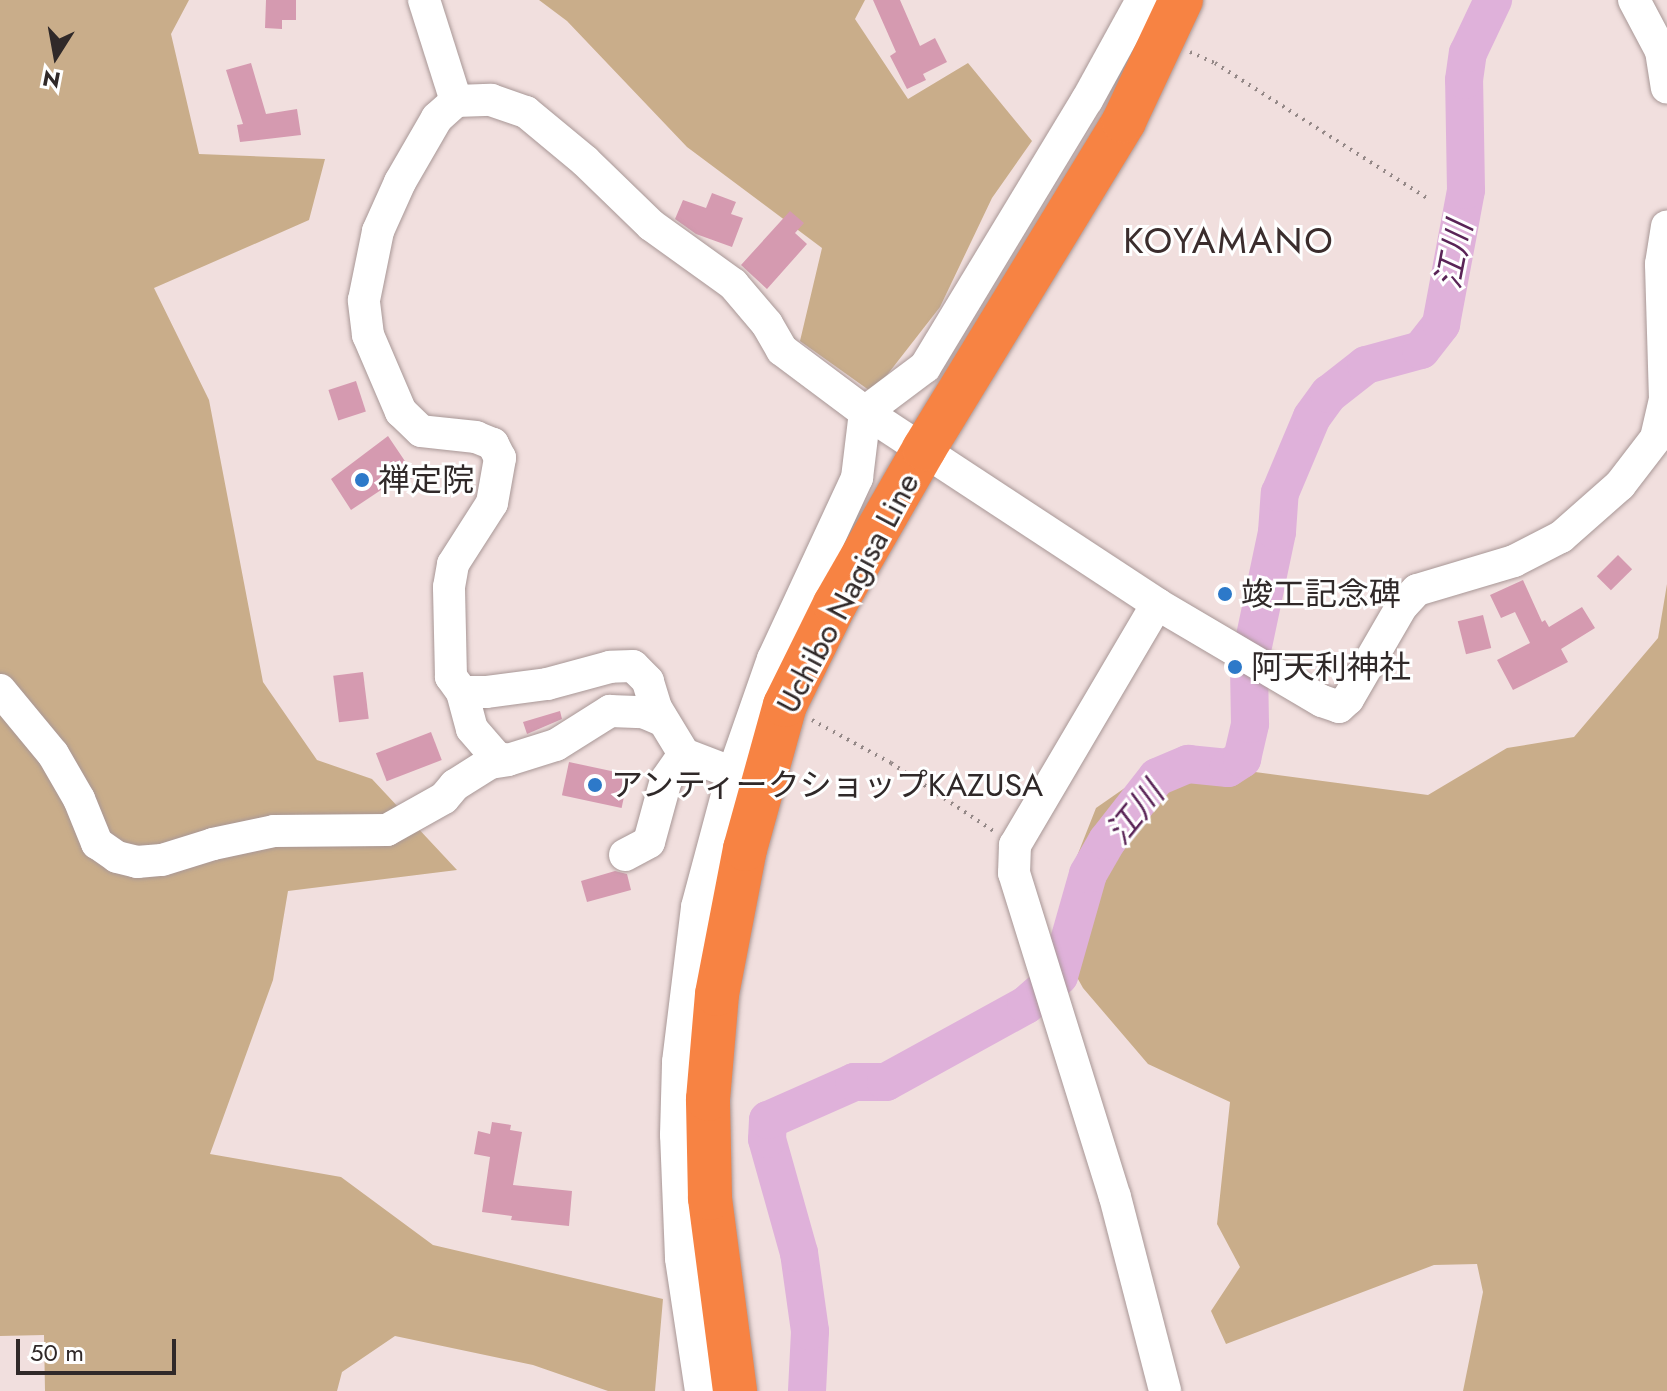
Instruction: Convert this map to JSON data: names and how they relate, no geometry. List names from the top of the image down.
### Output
{
  "streets": {
    "highway": ["Uchibo Nagisa Line"]
  },
  "districts": ["KOYAMANO"],
  "water": ["江川"],
  "places": [
    "禅定院",
    "竣工記念碑",
    "阿天利神社",
    "アンティークショップKAZUSA"
  ],
  "scale_bar": "50 m",
  "north": "bottom"
}
